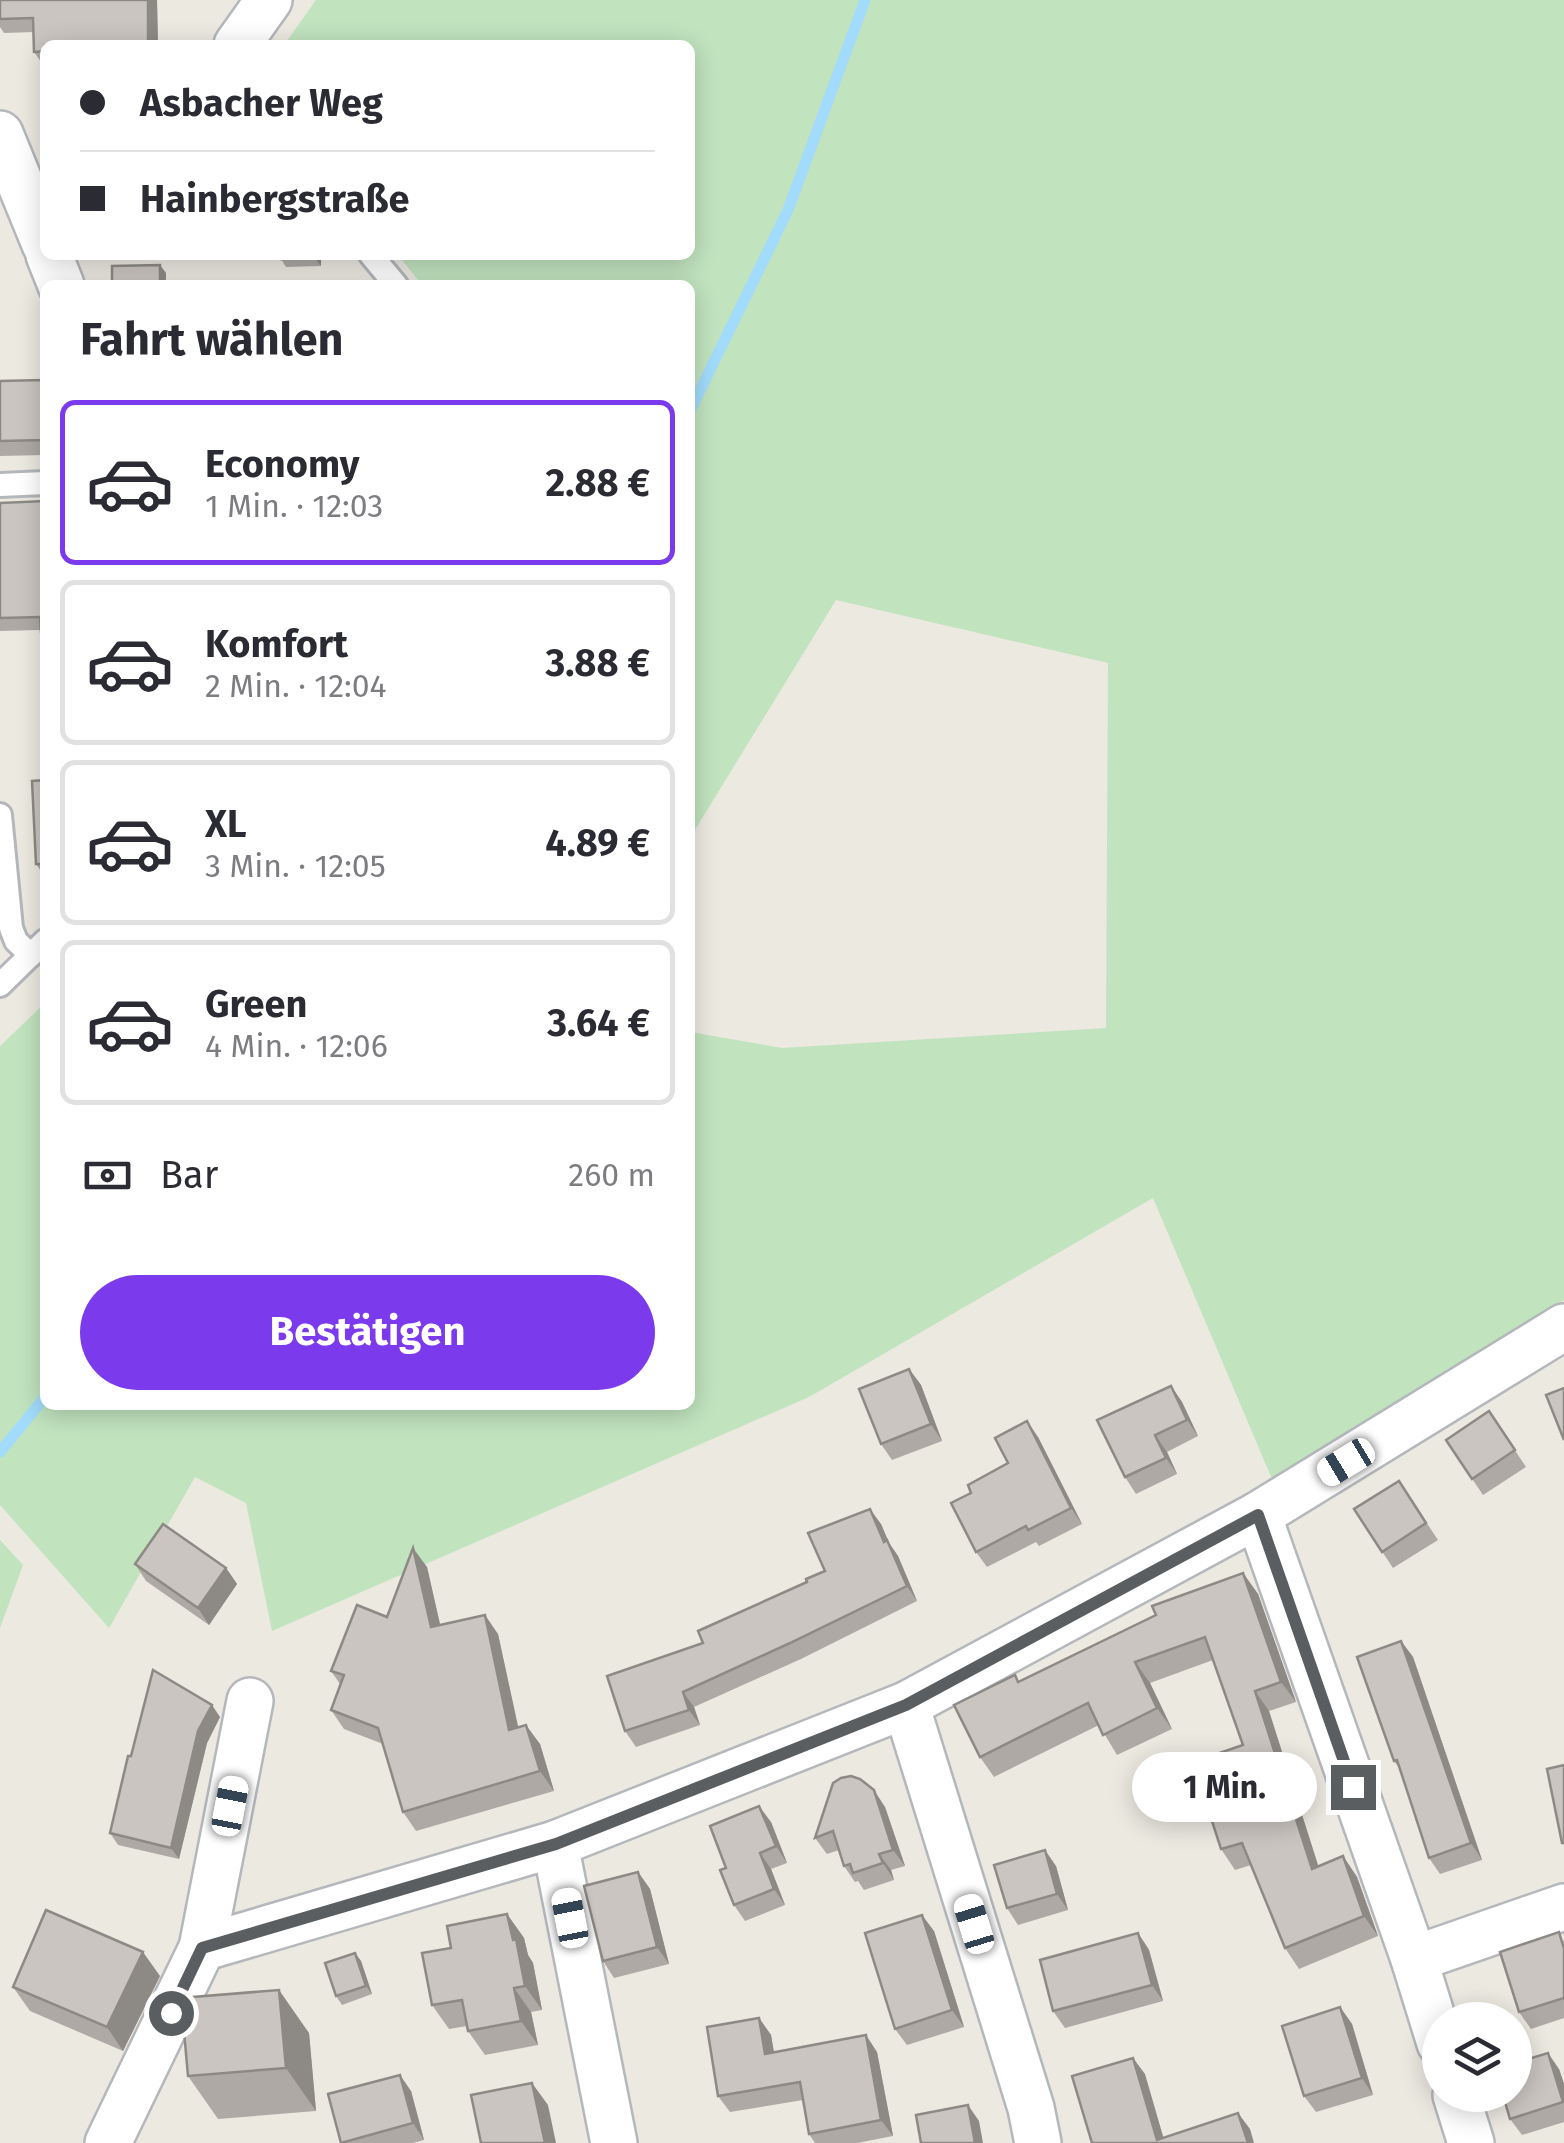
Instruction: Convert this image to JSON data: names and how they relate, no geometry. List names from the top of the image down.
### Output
{
  "page": {
    "banner": ["Asbacher Weg", "Hainbergstraße"],
    "heading": "Fahrt wählen",
    "list": [
      {
        "name": "Economy",
        "note": "1 Min. · 12:03",
        "value": "2.88 €"
      },
      {
        "name": "Komfort",
        "note": "2 Min. · 12:04",
        "value": "3.88 €"
      },
      {
        "name": "XL",
        "note": "3 Min. · 12:05",
        "value": "4.89 €"
      },
      {
        "name": "Green",
        "note": "4 Min. · 12:06",
        "value": "3.64 €"
      }
    ],
    "pay": ["Bar", "260 m"],
    "buttons": "Bestätigen",
    "bubble": "1 Min."
  }
}
